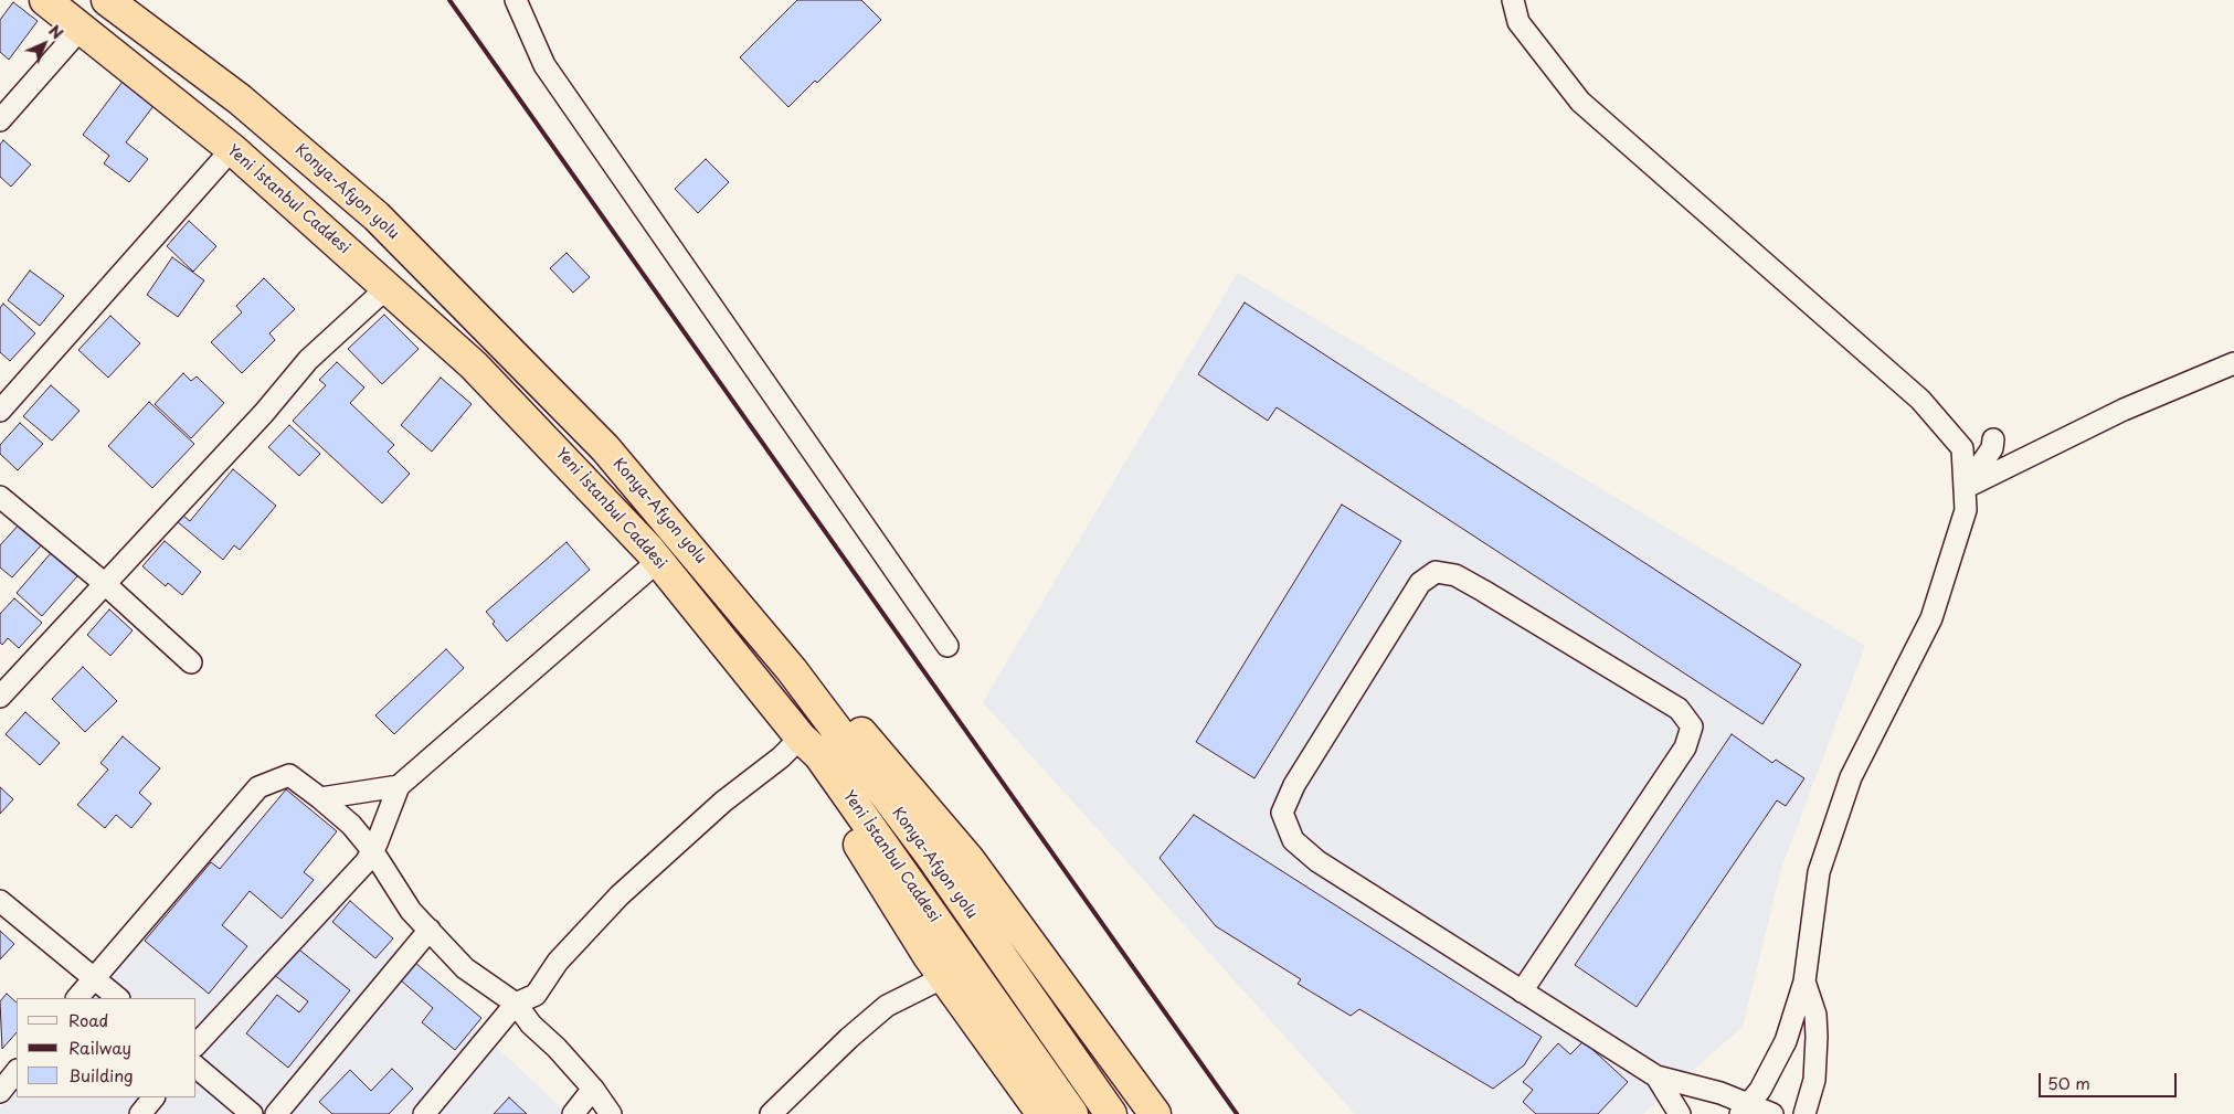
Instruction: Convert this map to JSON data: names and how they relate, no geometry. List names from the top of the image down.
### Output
{
  "streets": {
    "highway": ["Konya-Afyon yolu", "Yeni İstanbul Caddesi"]
  },
  "legend": ["Road", "Railway", "Building"],
  "scale_bar": "50 m",
  "north": "top right"
}
